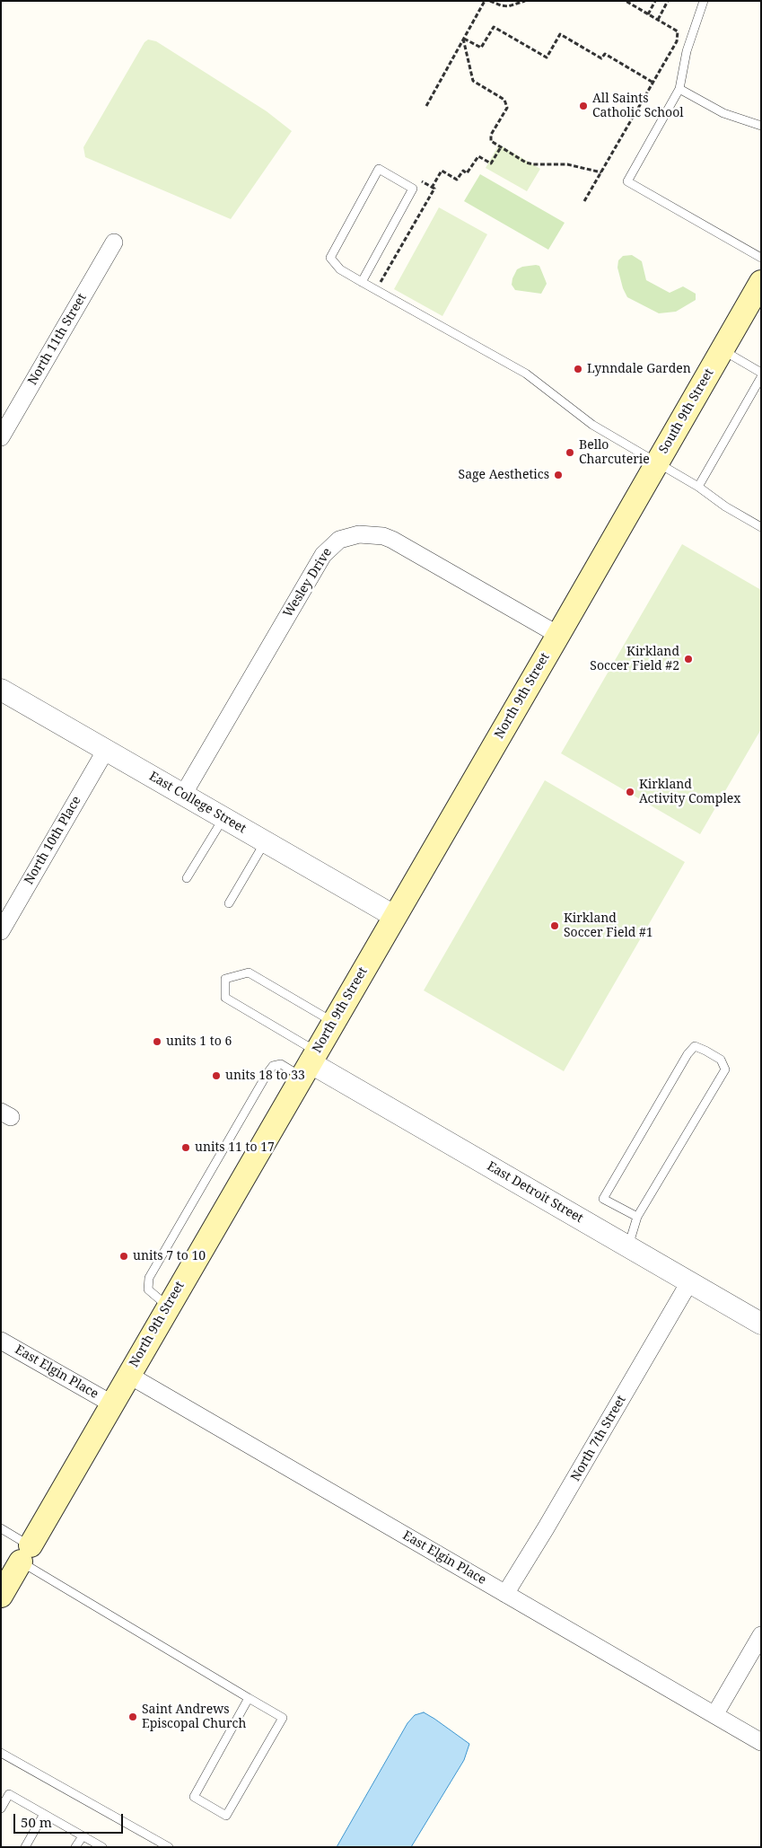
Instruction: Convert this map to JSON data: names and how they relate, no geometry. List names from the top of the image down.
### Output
{
  "streets": {
    "main road": ["South 9th Street", "North 9th Street"],
    "street": [
      "North 11th Street",
      "Wesley Drive",
      "East College Street",
      "North 10th Place",
      "East Detroit Street",
      "East Elgin Place",
      "North 7th Street"
    ]
  },
  "crossings": [
    ["South 9th Street", "Wesley Drive"],
    ["South 9th Street", "North 9th Street"],
    ["Wesley Drive", "North 9th Street"],
    ["Wesley Drive", "East College Street"],
    ["North 9th Street", "East College Street"],
    ["North 9th Street", "East Detroit Street"],
    ["North 9th Street", "East Elgin Place"],
    ["East College Street", "North 10th Place"],
    ["East Detroit Street", "North 7th Street"],
    ["East Elgin Place", "North 7th Street"]
  ],
  "places": [
    "All Saints Catholic School",
    "Lynndale Garden",
    "Bello Charcuterie",
    "Sage Aesthetics",
    "Kirkland Soccer Field #2",
    "Kirkland Activity Complex",
    "Kirkland Soccer Field #1",
    "units 1 to 6",
    "units 18 to 33",
    "units 11 to 17",
    "units 7 to 10",
    "Saint Andrews Episcopal Church"
  ],
  "scale_bar": "50 m"
}
